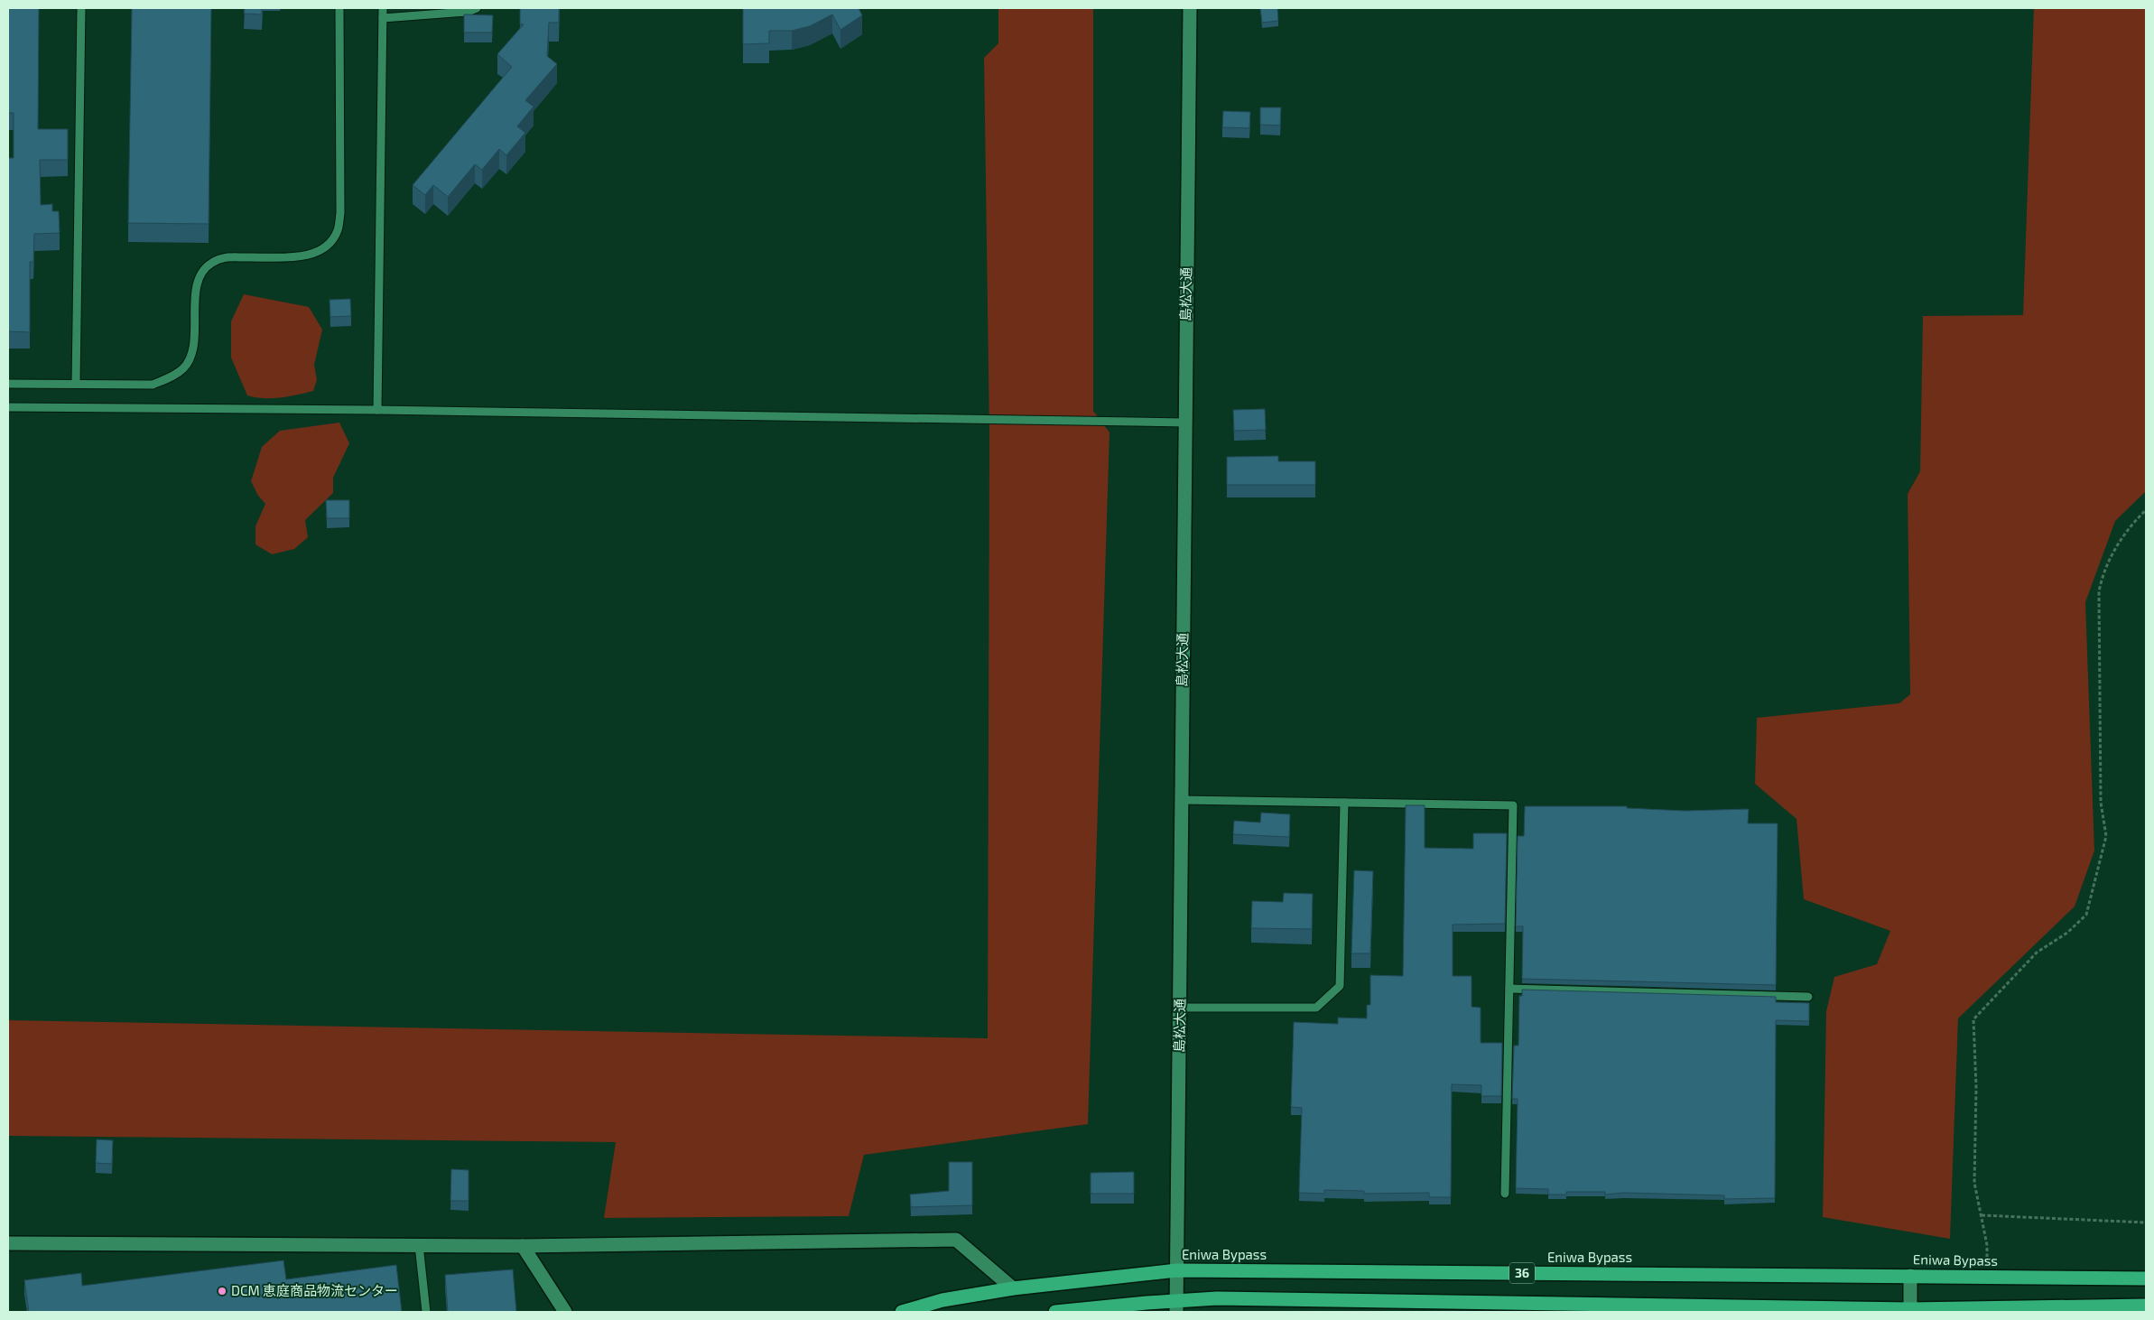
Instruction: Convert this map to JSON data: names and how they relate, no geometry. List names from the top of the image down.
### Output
{
  "streets": {
    "highway": ["Eniwa Bypass", "36"],
    "street": ["島松大通"]
  },
  "crossings": [
    ["島松大通", "Eniwa Bypass"],
    ["島松大通", "36"]
  ],
  "places": ["DCM 恵庭商品物流センター"]
}
